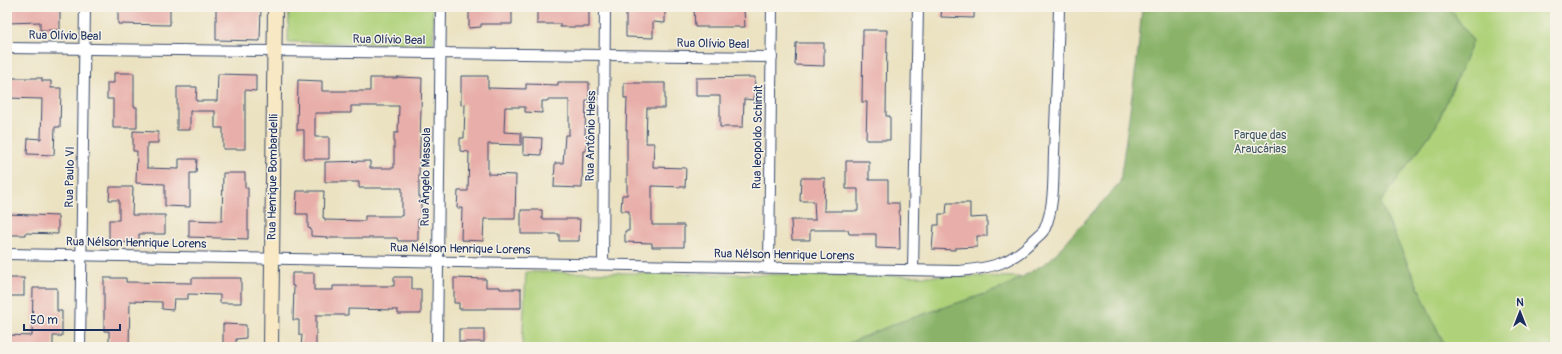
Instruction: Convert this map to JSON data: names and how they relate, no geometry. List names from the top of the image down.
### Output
{
  "streets": {
    "street": [
      "Rua Olívio Beal",
      "Rua Antônio Heiss",
      "Rua leopoldo Schimit",
      "Rua Paulo VI",
      "Rua Henrique Bombardelli",
      "Rua Ângelo Massola",
      "Rua Nélson Henrique Lorens"
    ]
  },
  "crossings": [
    ["Rua Olívio Beal", "Rua Antônio Heiss"],
    ["Rua Olívio Beal", "Rua leopoldo Schimit"],
    ["Rua Olívio Beal", "Rua Paulo VI"],
    ["Rua Olívio Beal", "Rua Henrique Bombardelli"],
    ["Rua Olívio Beal", "Rua Ângelo Massola"],
    ["Rua Antônio Heiss", "Rua Nélson Henrique Lorens"],
    ["Rua leopoldo Schimit", "Rua Nélson Henrique Lorens"],
    ["Rua Paulo VI", "Rua Nélson Henrique Lorens"],
    ["Rua Henrique Bombardelli", "Rua Nélson Henrique Lorens"],
    ["Rua Ângelo Massola", "Rua Nélson Henrique Lorens"]
  ],
  "parks": ["Parque das Araucárias"],
  "scale_bar": "50 m",
  "north": "top"
}
